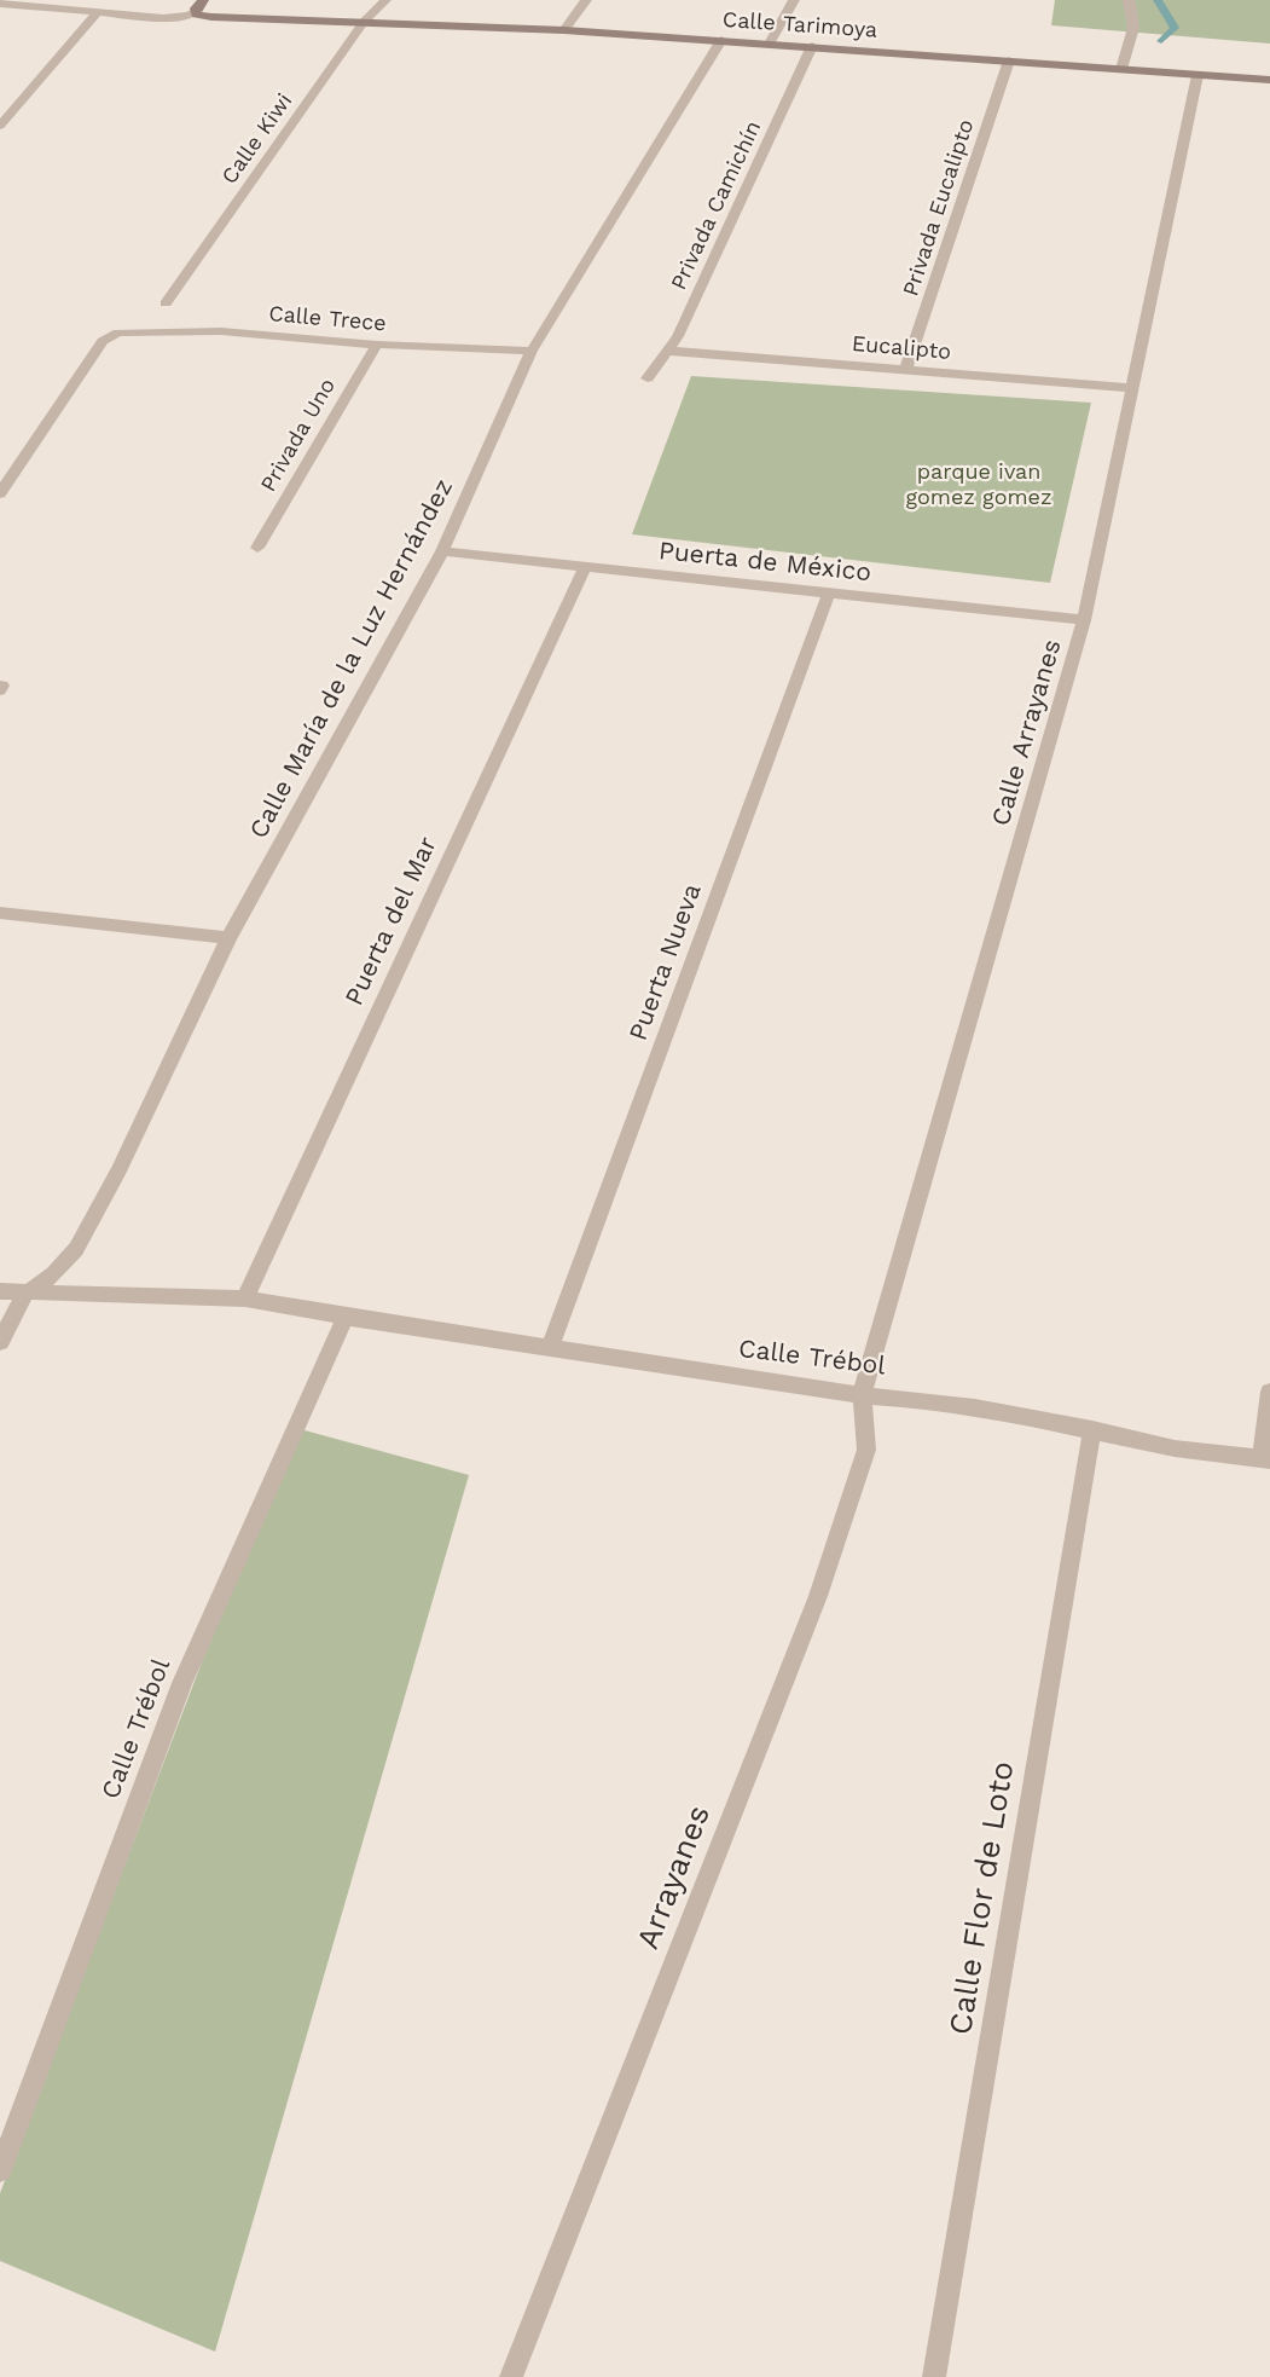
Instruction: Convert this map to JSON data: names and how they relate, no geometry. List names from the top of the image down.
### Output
{
  "streets": {
    "street": [
      "Calle Tarimoya",
      "Calle Kiwi",
      "Privada Camichín",
      "Privada Eucalipto",
      "Calle Trece",
      "Eucalipto",
      "Privada Uno",
      "Puerta de México",
      "Calle María de la Luz Hernández",
      "Calle Arrayanes",
      "Puerta del Mar",
      "Puerta Nueva",
      "Calle Trébol",
      "Arrayanes",
      "Calle Flor de Loto"
    ]
  },
  "crossings": [
    ["Calle Tarimoya", "Calle Kiwi"],
    ["Calle Tarimoya", "Privada Camichín"],
    ["Calle Tarimoya", "Privada Eucalipto"],
    ["Calle Tarimoya", "Calle María de la Luz Hernández"],
    ["Calle Tarimoya", "Calle Arrayanes"],
    ["Privada Camichín", "Eucalipto"],
    ["Privada Eucalipto", "Eucalipto"],
    ["Calle Trece", "Privada Uno"],
    ["Calle Trece", "Calle María de la Luz Hernández"],
    ["Eucalipto", "Calle Arrayanes"],
    ["Puerta de México", "Calle María de la Luz Hernández"],
    ["Puerta de México", "Calle Arrayanes"],
    ["Puerta de México", "Puerta del Mar"],
    ["Puerta de México", "Puerta Nueva"],
    ["Calle María de la Luz Hernández", "Calle Trébol"],
    ["Calle Arrayanes", "Calle Trébol"],
    ["Calle Arrayanes", "Arrayanes"],
    ["Puerta del Mar", "Calle Trébol"],
    ["Puerta Nueva", "Calle Trébol"],
    ["Calle Trébol", "Arrayanes"],
    ["Calle Trébol", "Calle Flor de Loto"]
  ],
  "parks": ["parque ivan gomez gomez"]
}
